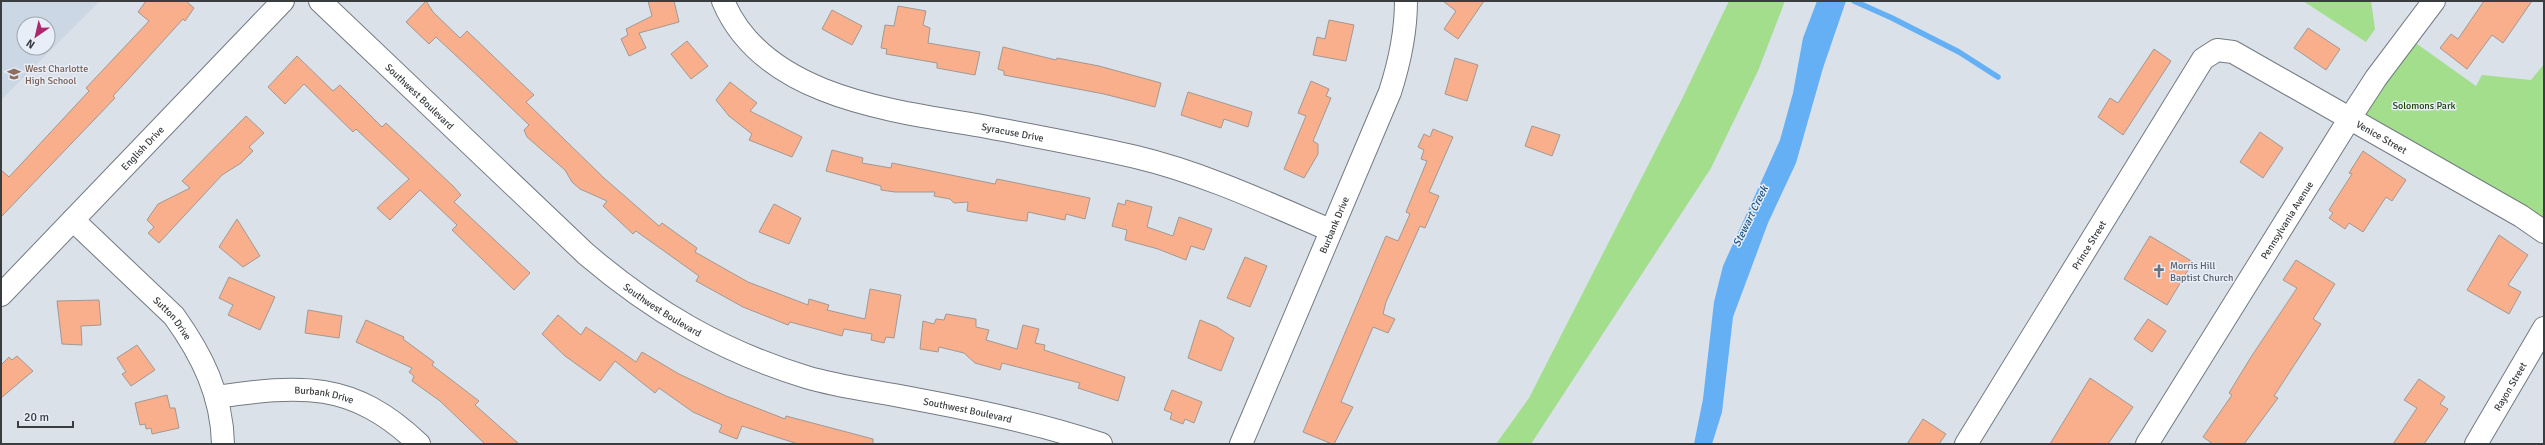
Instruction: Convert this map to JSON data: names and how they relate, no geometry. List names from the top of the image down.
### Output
{
  "streets": {
    "street": [
      "Southwest Boulevard",
      "Syracuse Drive",
      "Venice Street",
      "English Drive",
      "Pennsylvania Avenue",
      "Burbank Drive",
      "Prince Street",
      "Sutton Drive",
      "Rayon Street"
    ]
  },
  "crossings": [
    ["Syracuse Drive", "Burbank Drive"],
    ["Venice Street", "Pennsylvania Avenue"],
    ["Venice Street", "Prince Street"],
    ["English Drive", "Sutton Drive"],
    ["Burbank Drive", "Sutton Drive"]
  ],
  "water": ["Stewart Creek"],
  "parks": ["Solomons Park"],
  "places": {
    "school or university": ["West Charlotte High School"],
    "church": ["Morris Hill Baptist Church"]
  },
  "scale_bar": "20 m",
  "north": "bottom left"
}
